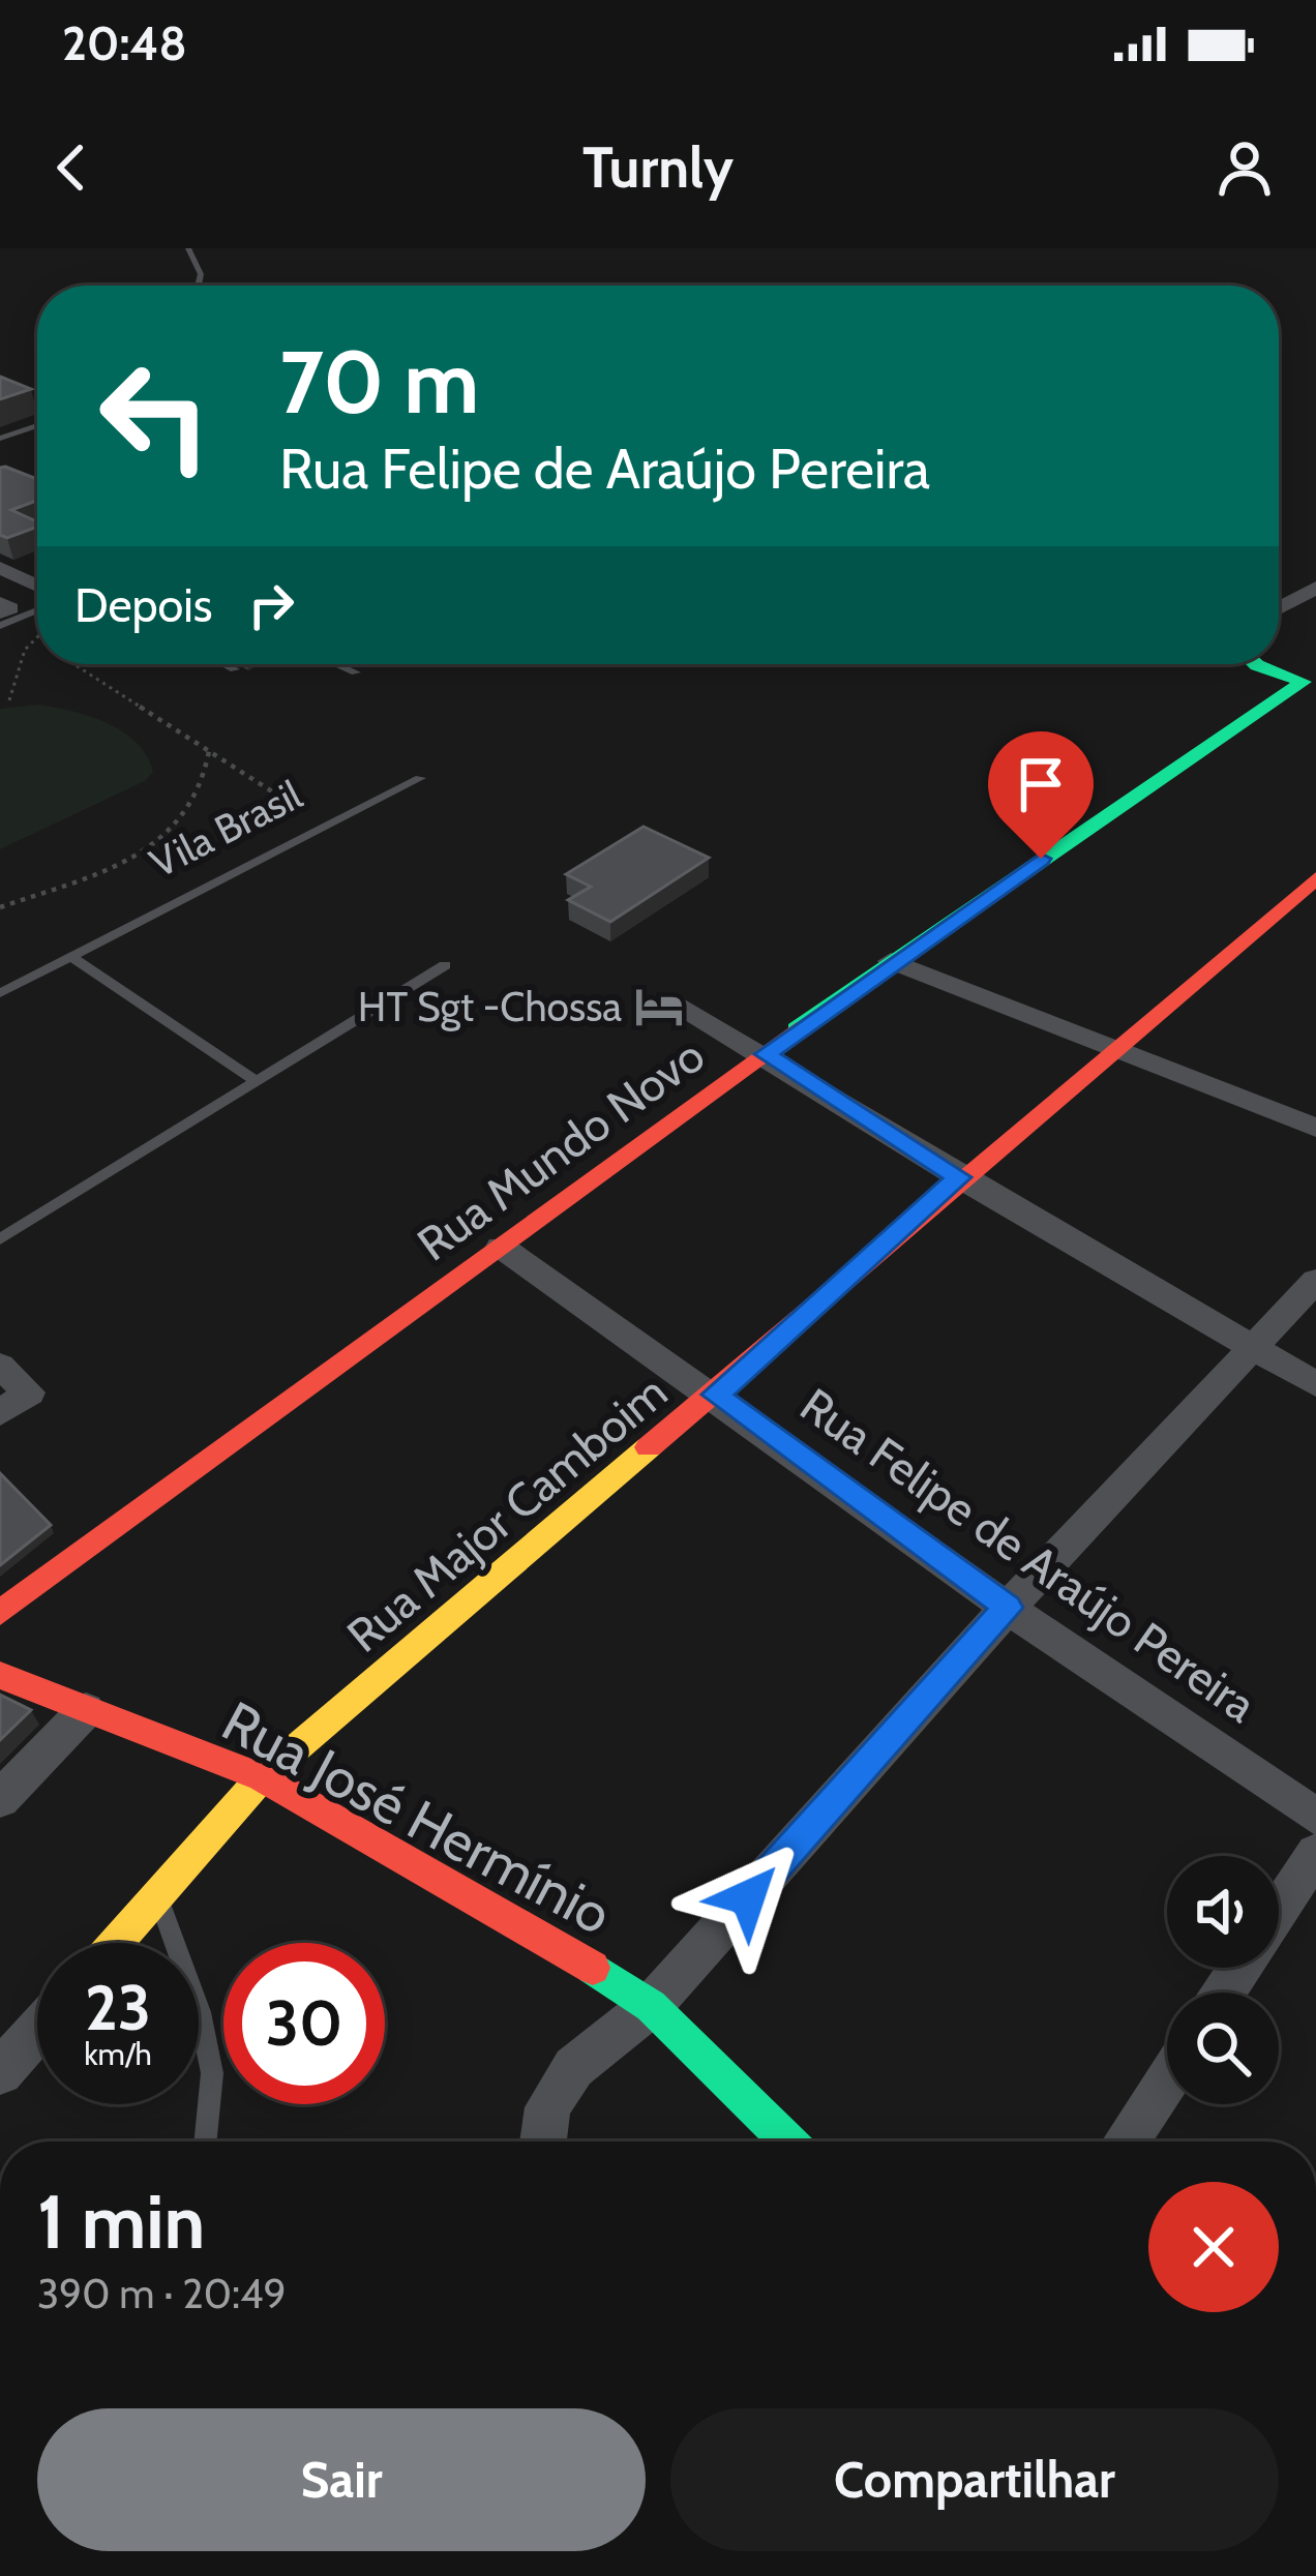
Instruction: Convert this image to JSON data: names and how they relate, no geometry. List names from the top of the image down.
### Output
{
  "streets": {
    "street": [
      "Rua Mundo Novo",
      "Rua Major Camboim",
      "Rua Felipe de Araújo Pereira",
      "Rua José Hermínio"
    ],
    "lane": ["Vila Brasil"]
  },
  "crossings": [
    ["Rua Mundo Novo", "Rua Felipe de Araújo Pereira"],
    ["Rua Major Camboim", "Rua Felipe de Araújo Pereira"],
    ["Rua Major Camboim", "Rua José Hermínio"]
  ],
  "places": {
    "hotel": ["HT Sgt -Chossa"]
  },
  "page": {
    "status": "20:48",
    "header": "Turnly",
    "turn": ["70 m", "Rua Felipe de Araújo Pereira"],
    "then": "Depois",
    "speed": "23 km/h",
    "limit": "30",
    "heading": ["1 min", "390 m · 20:49"],
    "buttons": ["Sair", "Compartilhar"]
  }
}
